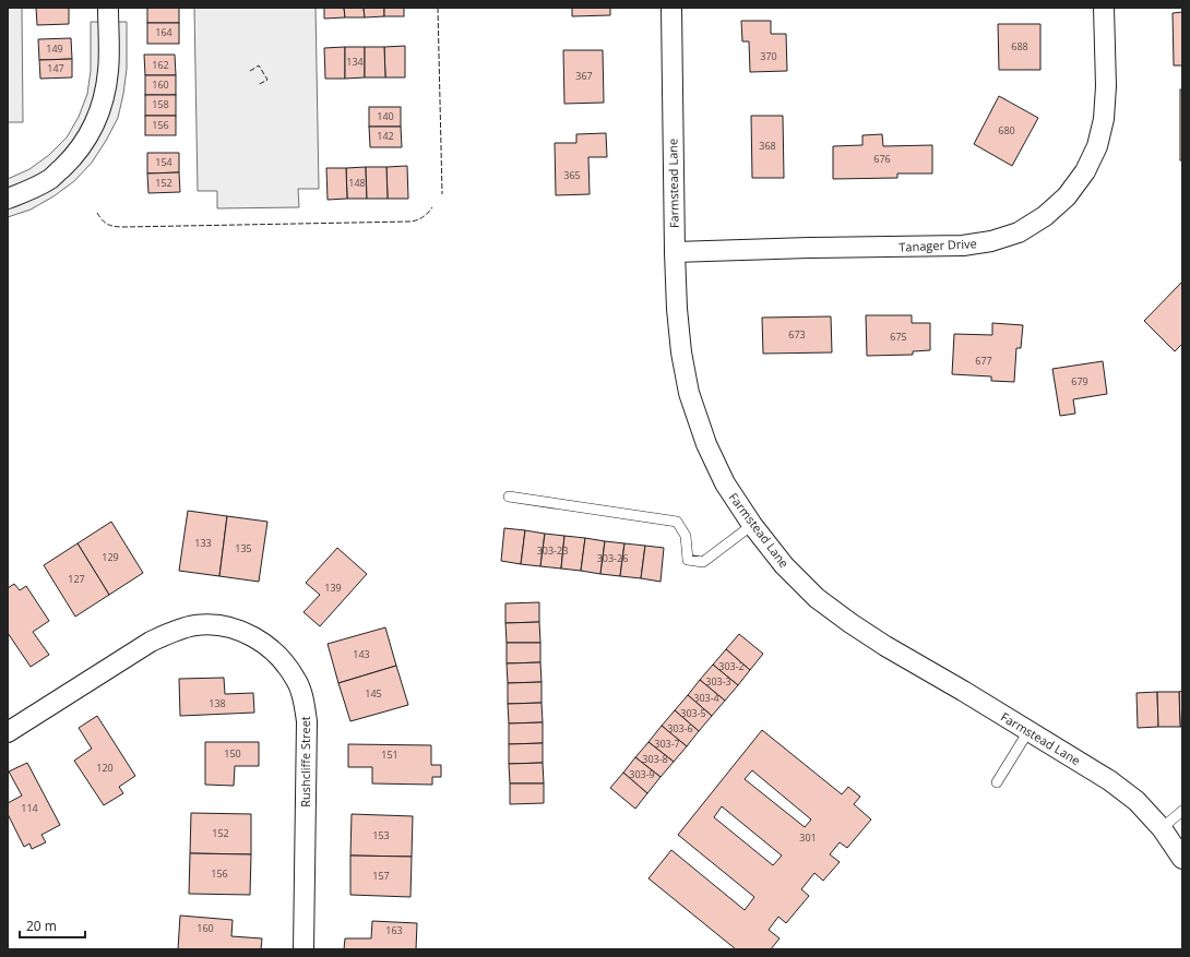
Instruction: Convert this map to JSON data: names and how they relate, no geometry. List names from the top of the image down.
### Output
{
  "streets": {
    "street": ["Farmstead Lane", "Tanager Drive", "Rushcliffe Street"]
  },
  "crossings": [
    ["Farmstead Lane", "Tanager Drive"]
  ],
  "house_numbers": [
    "164",
    "688",
    "149",
    "370",
    "134",
    "162",
    "147",
    "367",
    "160",
    "158",
    "140",
    "156",
    "680",
    "142",
    "368",
    "676",
    "154",
    "365",
    "152",
    "148",
    "673",
    "675",
    "677",
    "679",
    "133",
    "135",
    "303-23",
    "129",
    "303-26",
    "127",
    "139",
    "143",
    "303-2",
    "303-3",
    "145",
    "303-4",
    "138",
    "303-5",
    "303-6",
    "303-7",
    "150",
    "151",
    "303-8",
    "120",
    "303-9",
    "114",
    "152",
    "153",
    "301",
    "156",
    "157",
    "160",
    "163"
  ],
  "scale_bar": "20 m"
}
